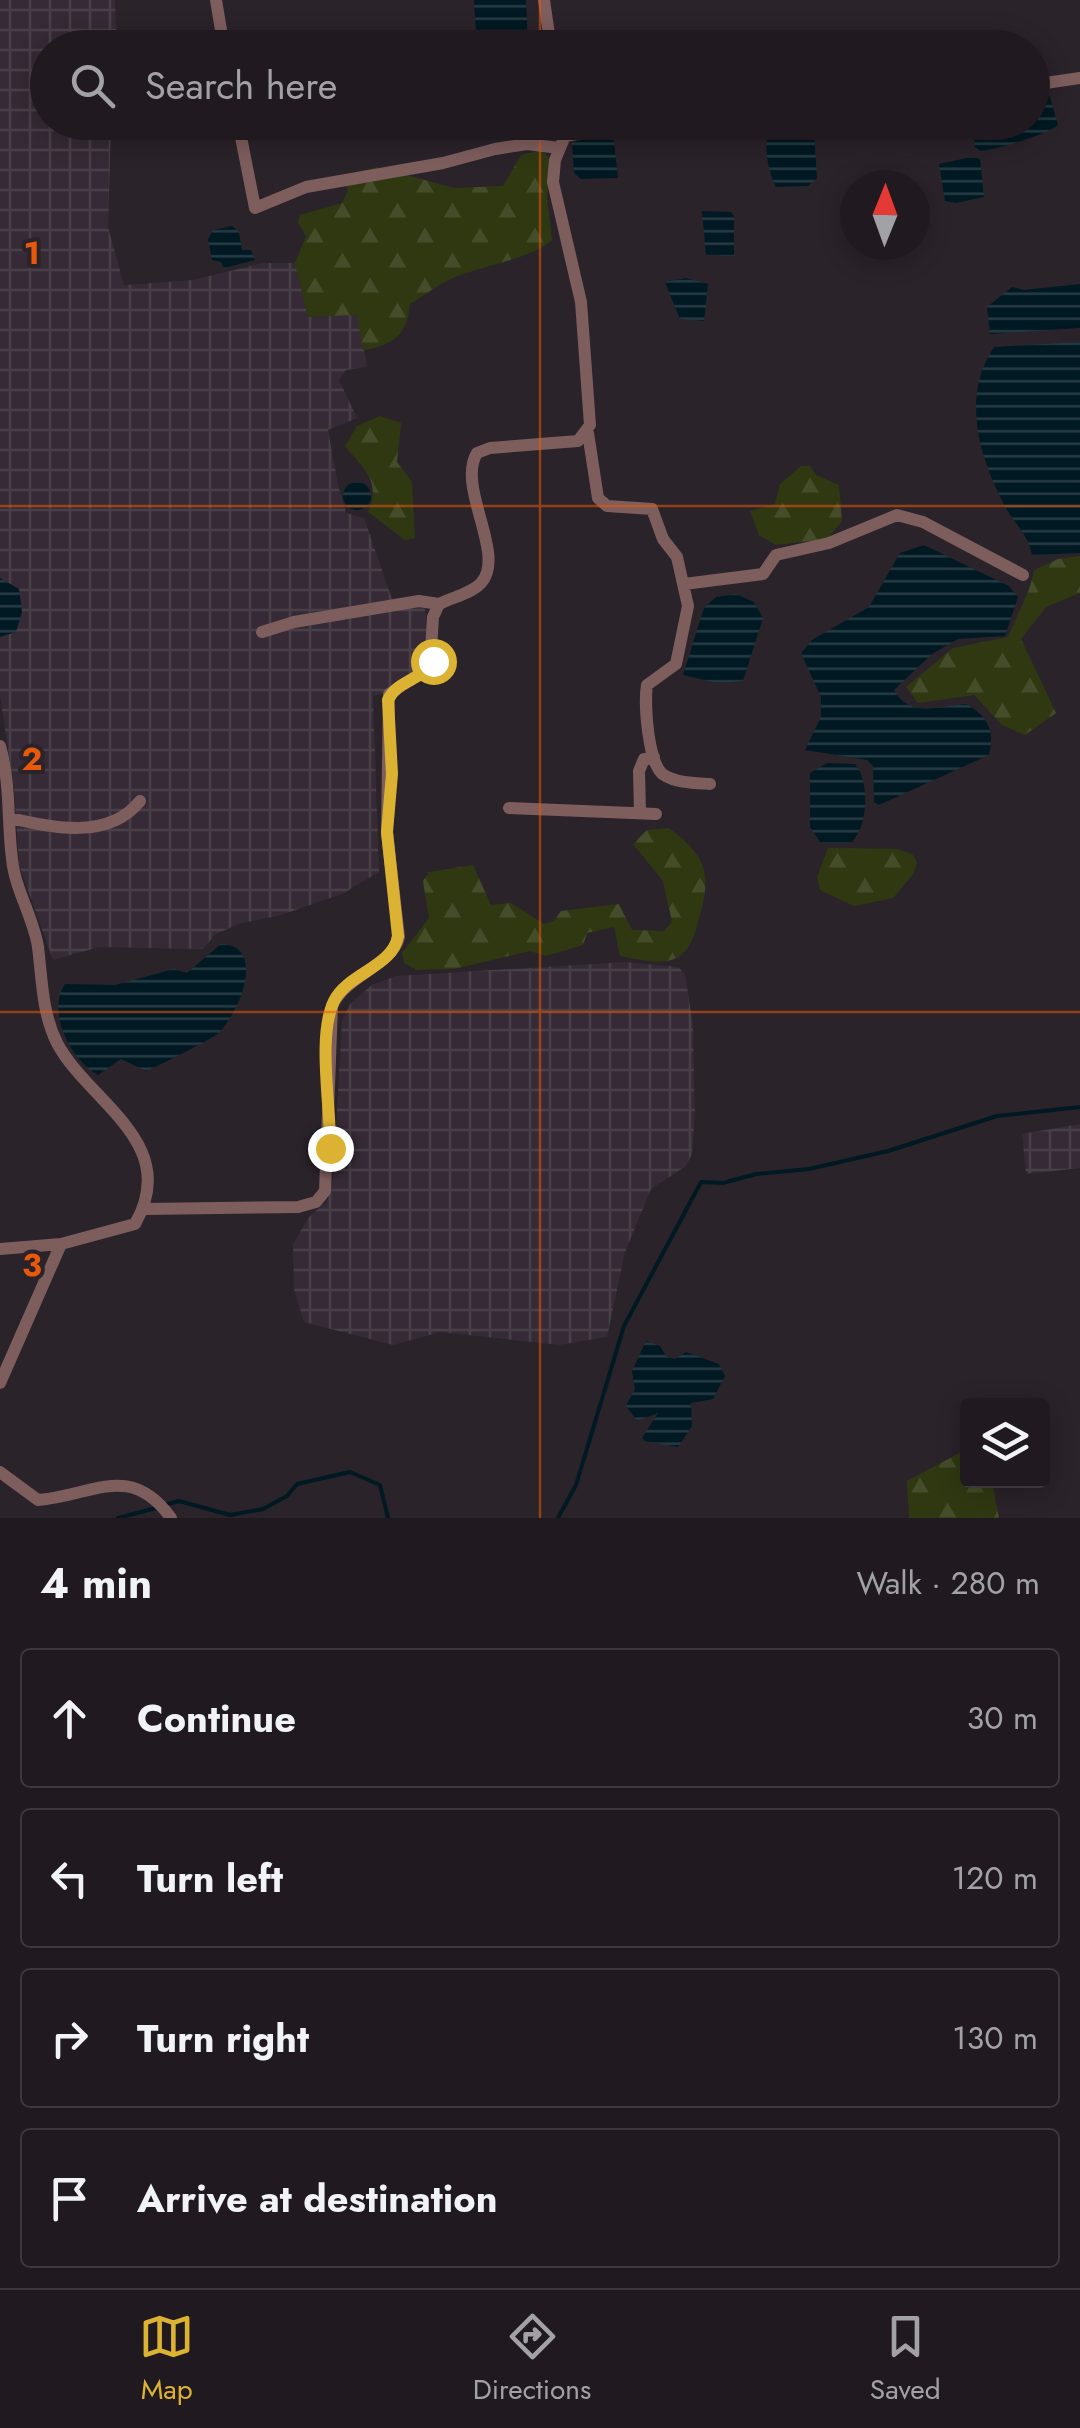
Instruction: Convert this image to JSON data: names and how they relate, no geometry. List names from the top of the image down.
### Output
{
  "north": "top",
  "page": {
    "search": "Search here",
    "heading": ["4 min", "Walk · 280 m"],
    "list": [
      ["Continue", "30 m"],
      ["Turn left", "120 m"],
      ["Turn right", "130 m"],
      "Arrive at destination"
    ],
    "nav": ["Map", "Directions", "Saved"]
  },
  "grid": {
    "rows": ["1", "2", "3"]
  }
}
